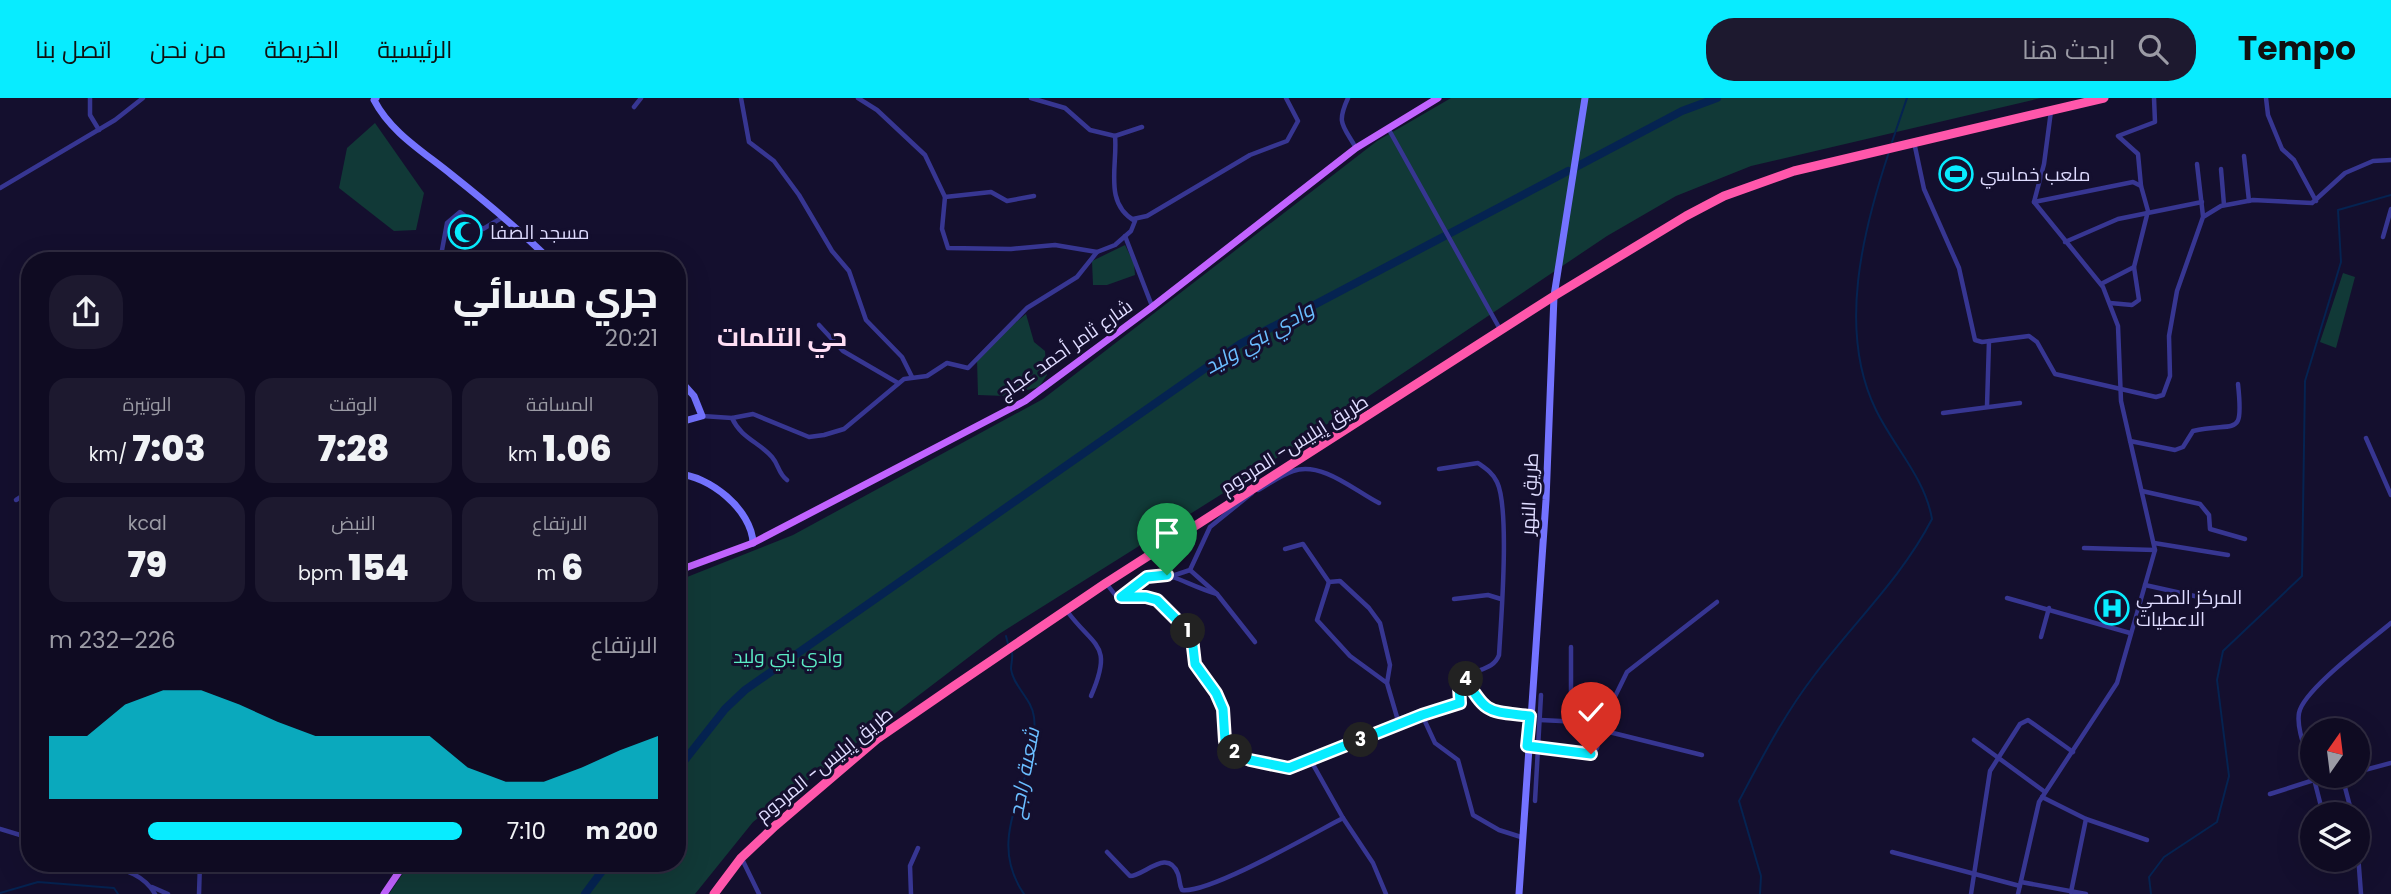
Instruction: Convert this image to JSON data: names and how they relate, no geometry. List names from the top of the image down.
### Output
{
  "streets": {
    "highway": ["طريق إيليس- المردوم"],
    "main road": ["شارع ثامر أحمد عجاج", "طريق النهر"]
  },
  "crossings": [
    ["طريق إيليس- المردوم", "طريق النهر"]
  ],
  "districts": ["حي التلمات"],
  "water": ["وادي بني وليد", "شعبة راجح"],
  "parks": ["وادي بني وليد"],
  "places": {
    "sports": ["ملعب خماسي"],
    "mosque": ["مسجد الصفا"],
    "hospital": ["المركز الصحي الاعطيات"]
  },
  "north": "top",
  "page": {
    "header": "Tempo",
    "search": "ابحث هنا",
    "nav": [
      "الرئيسية",
      "الخريطة",
      "من نحن",
      "اتصل بنا"
    ],
    "heading": ["جري مسائي", "20:21"],
    "stats": [
      ["المسافة", "1.06 km"],
      ["الوقت", "7:28"],
      ["الوتيرة", "7:03 /km"],
      ["الارتفاع", "6 m"],
      ["النبض", "154 bpm"],
      ["kcal", "79"]
    ],
    "chart": ["الارتفاع", "226–232 m"],
    "pins": [
      "1",
      "4",
      "3",
      "2"
    ],
    "list": [
      {
        "name": "200 m",
        "note": "7:10"
      }
    ]
  }
}
